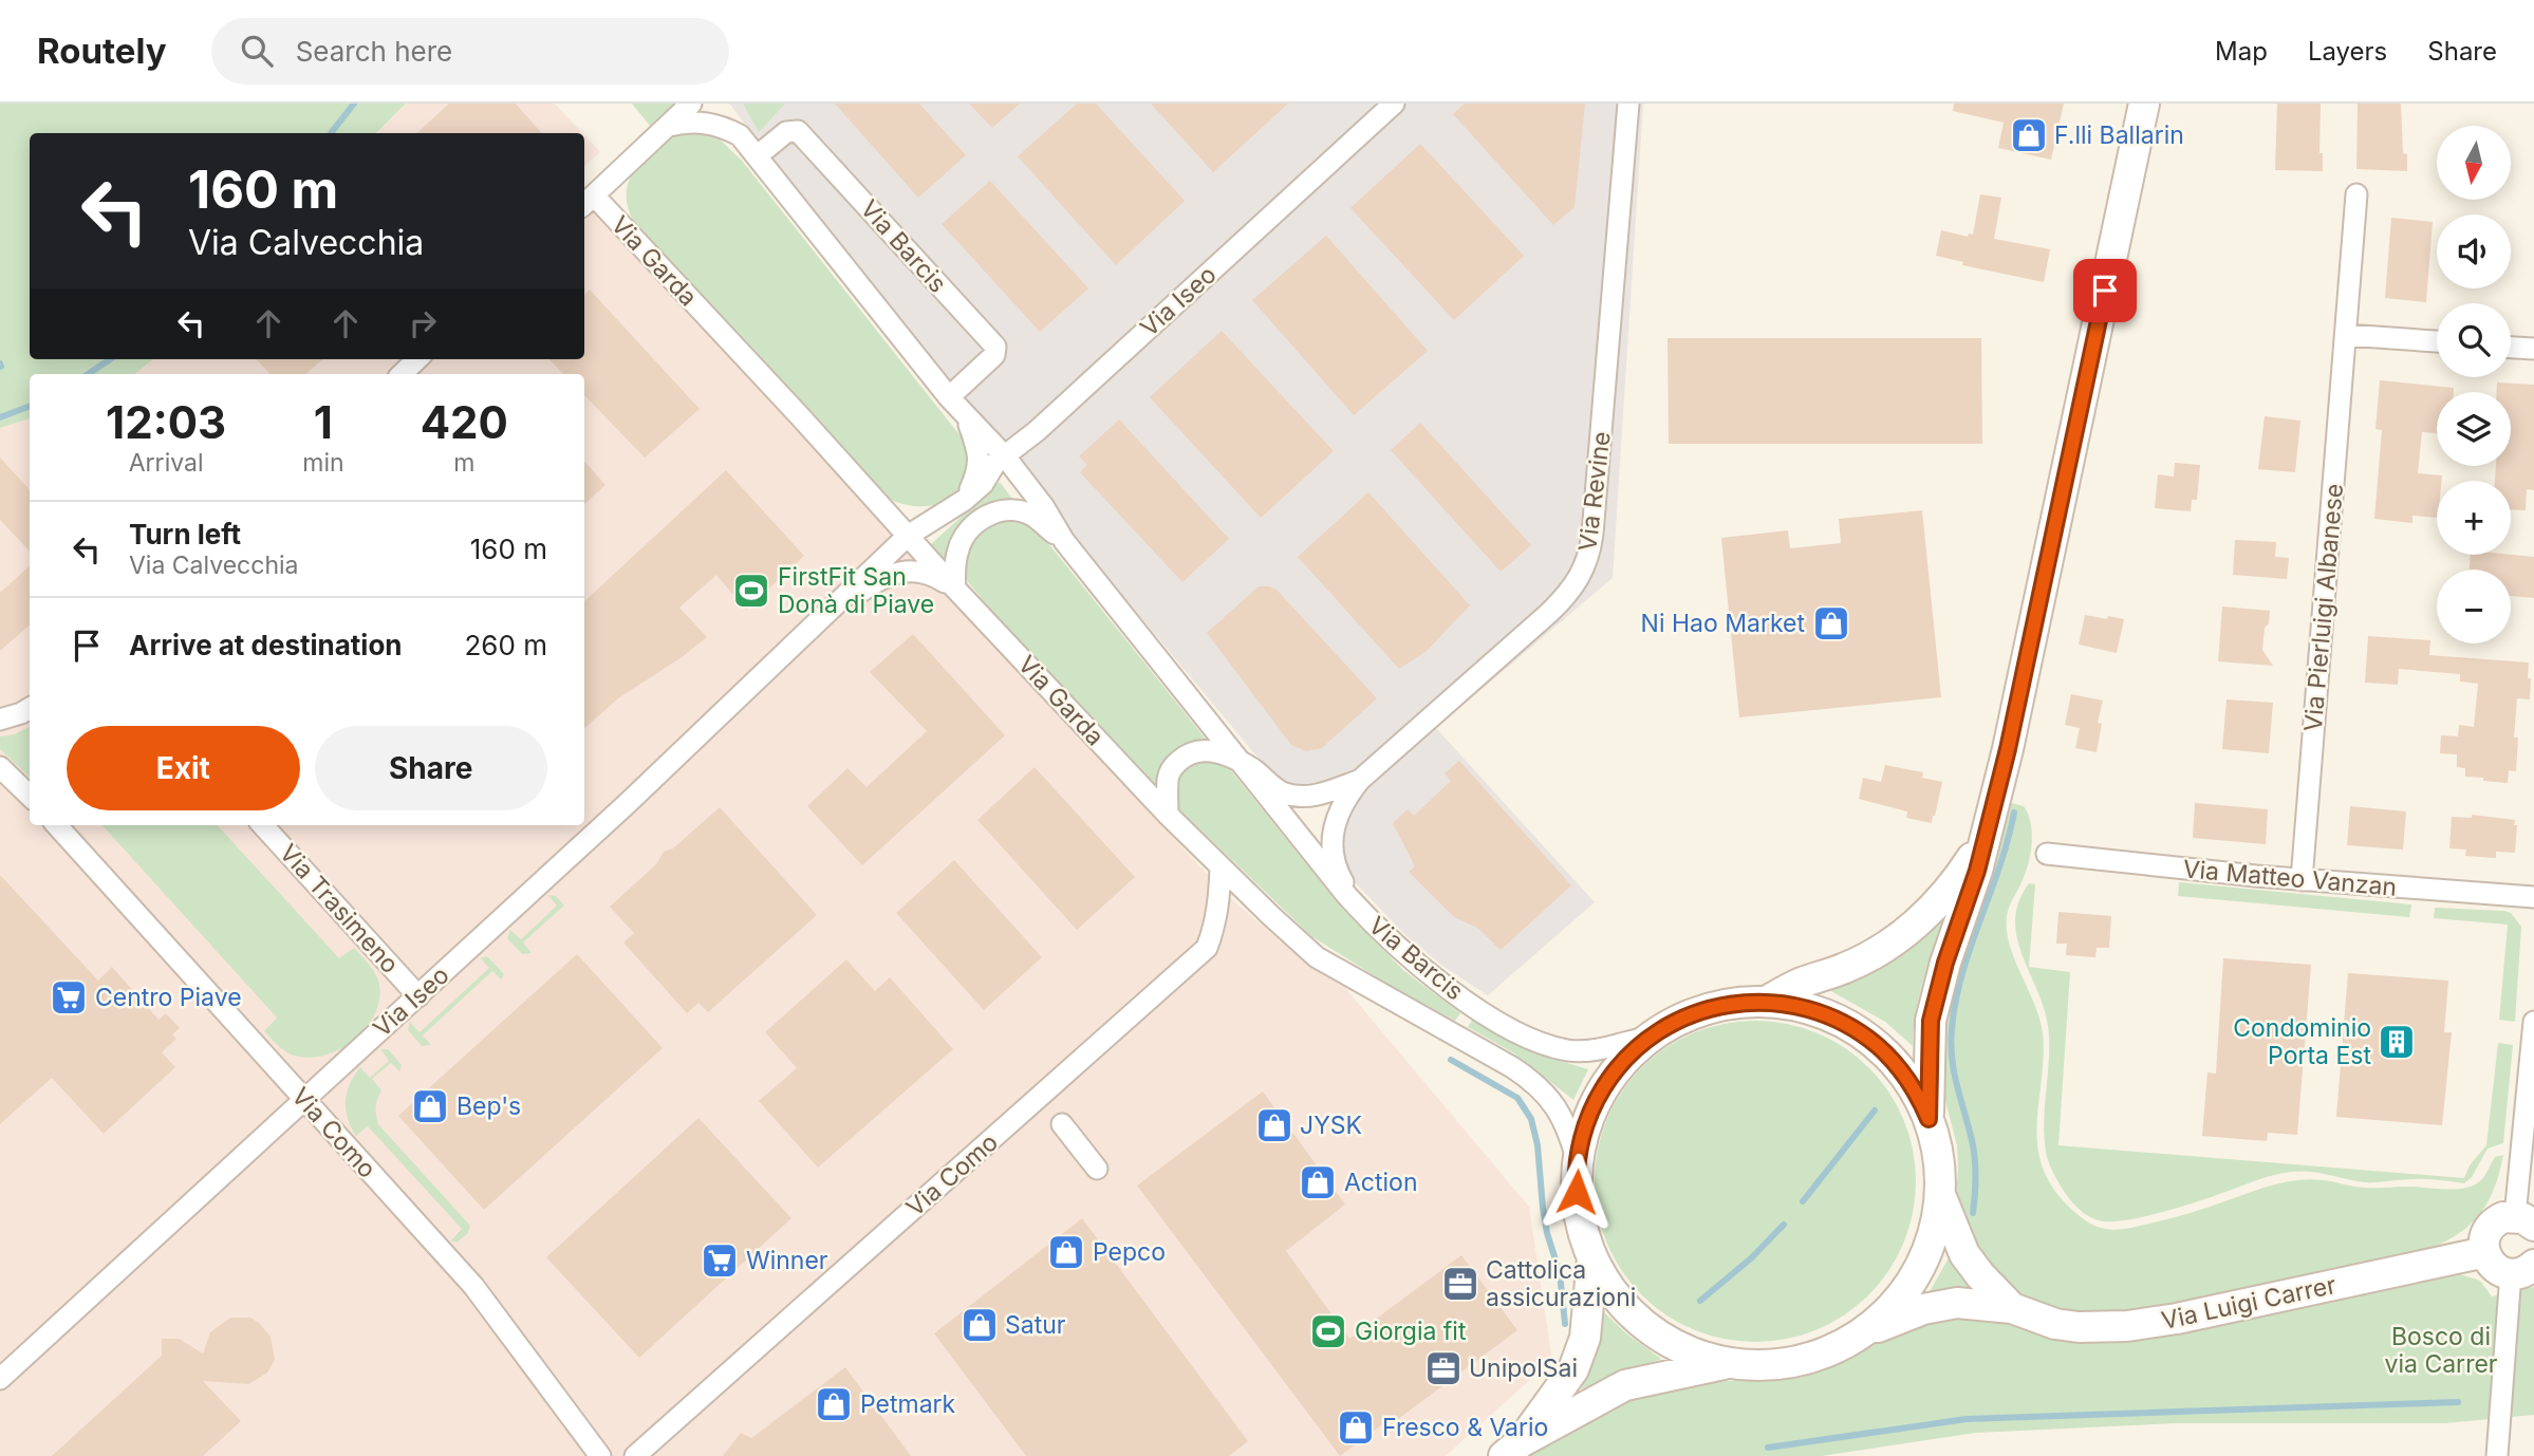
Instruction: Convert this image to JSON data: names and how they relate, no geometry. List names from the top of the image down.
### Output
{
  "streets": {
    "main road": ["Via Luigi Carrer"],
    "street": [
      "Via Barcis",
      "Via Garda",
      "Via Iseo",
      "Via Revine",
      "Via Pierluigi Albanese",
      "Via Matteo Vanzan",
      "Via Trasimeno",
      "Via Como"
    ]
  },
  "crossings": [
    ["Via Barcis", "Via Garda"],
    ["Via Barcis", "Via Iseo"],
    ["Via Barcis", "Via Revine"],
    ["Via Garda", "Via Iseo"],
    ["Via Garda", "Via Como"],
    ["Via Iseo", "Via Trasimeno"],
    ["Via Iseo", "Via Como"],
    ["Via Pierluigi Albanese", "Via Matteo Vanzan"]
  ],
  "parks": ["Bosco di via Carrer"],
  "places": {
    "shop": [
      "F.lli Ballarin",
      "Ni Hao Market",
      "Bep's",
      "JYSK",
      "Action",
      "Pepco",
      "Satur",
      "Petmark",
      "Fresco & Vario"
    ],
    "sports": ["FirstFit San Donà di Piave", "Giorgia fit"],
    "supermarket": ["Centro Piave", "Winner"],
    "building": ["Condominio Porta Est"],
    "office": ["Cattolica assicurazioni", "UnipolSai"]
  },
  "north": "bottom",
  "page": {
    "header": "Routely",
    "search": "Search here",
    "nav": ["Map", "Layers", "Share"],
    "map_buttons": ["+", "−"],
    "turn": ["160 m", "Via Calvecchia"],
    "eta": [
      "12:03",
      "Arrival",
      "1",
      "min",
      "420",
      "m"
    ],
    "list": [
      {
        "name": "Turn left",
        "note": "Via Calvecchia",
        "value": "160 m"
      },
      {
        "name": "Arrive at destination",
        "value": "260 m"
      }
    ],
    "buttons": ["Exit", "Share"]
  }
}
